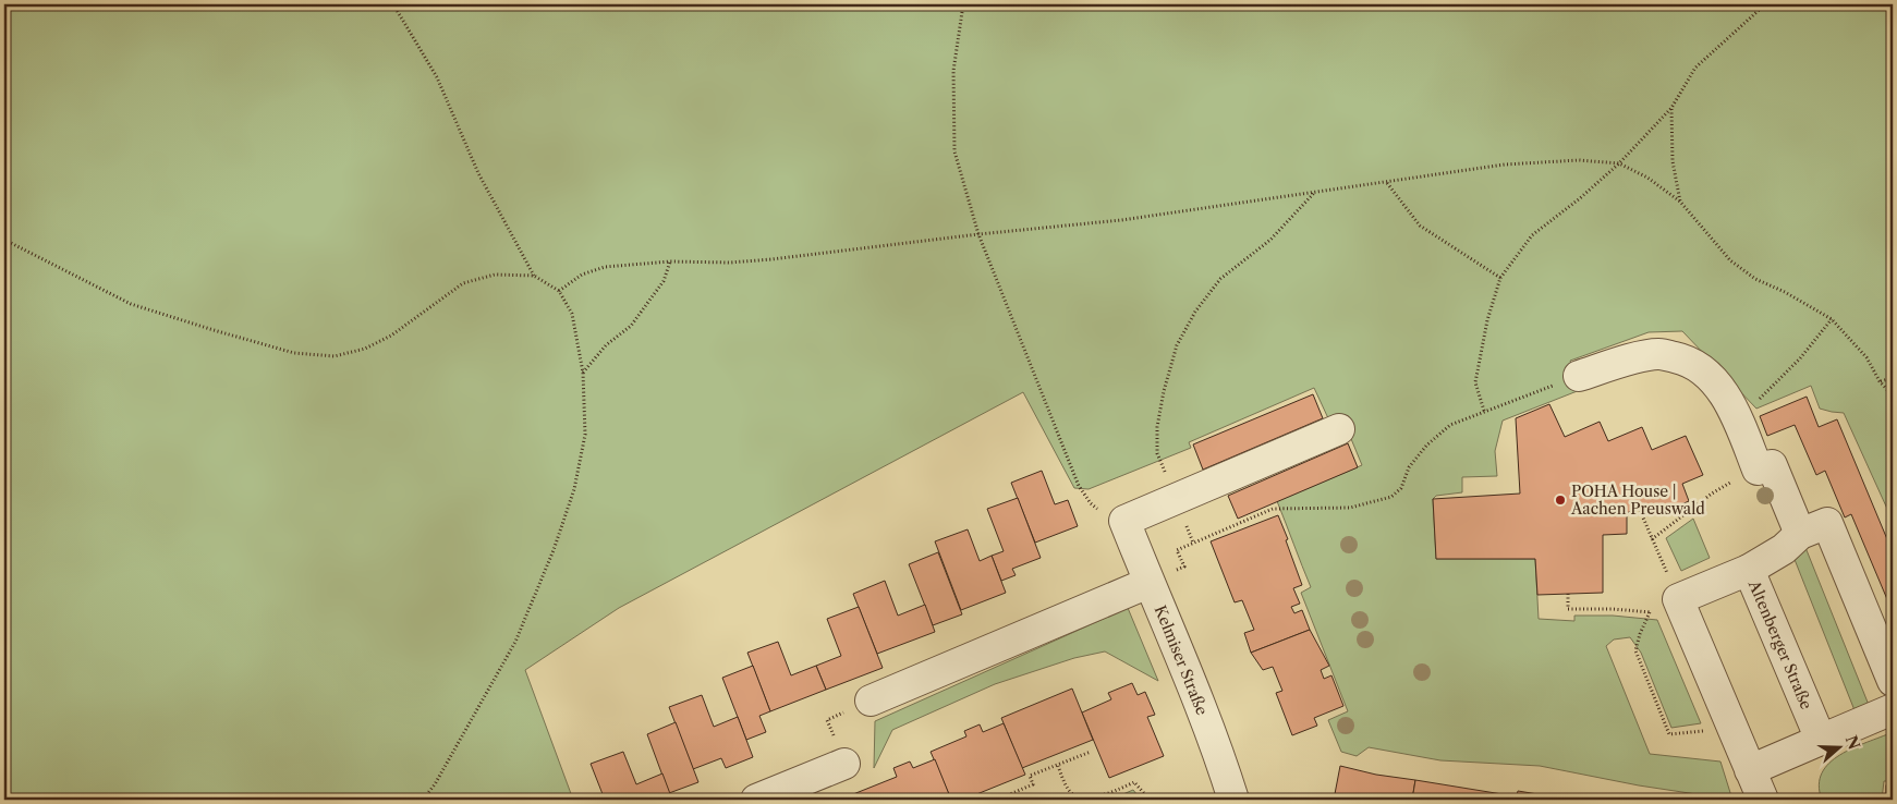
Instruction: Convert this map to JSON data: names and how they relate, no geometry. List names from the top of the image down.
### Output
{
  "streets": {
    "street": ["Altenberger Straße", "Kelmiser Straße"]
  },
  "places": ["POHA House | Aachen Preuswald"],
  "north": "right"
}
